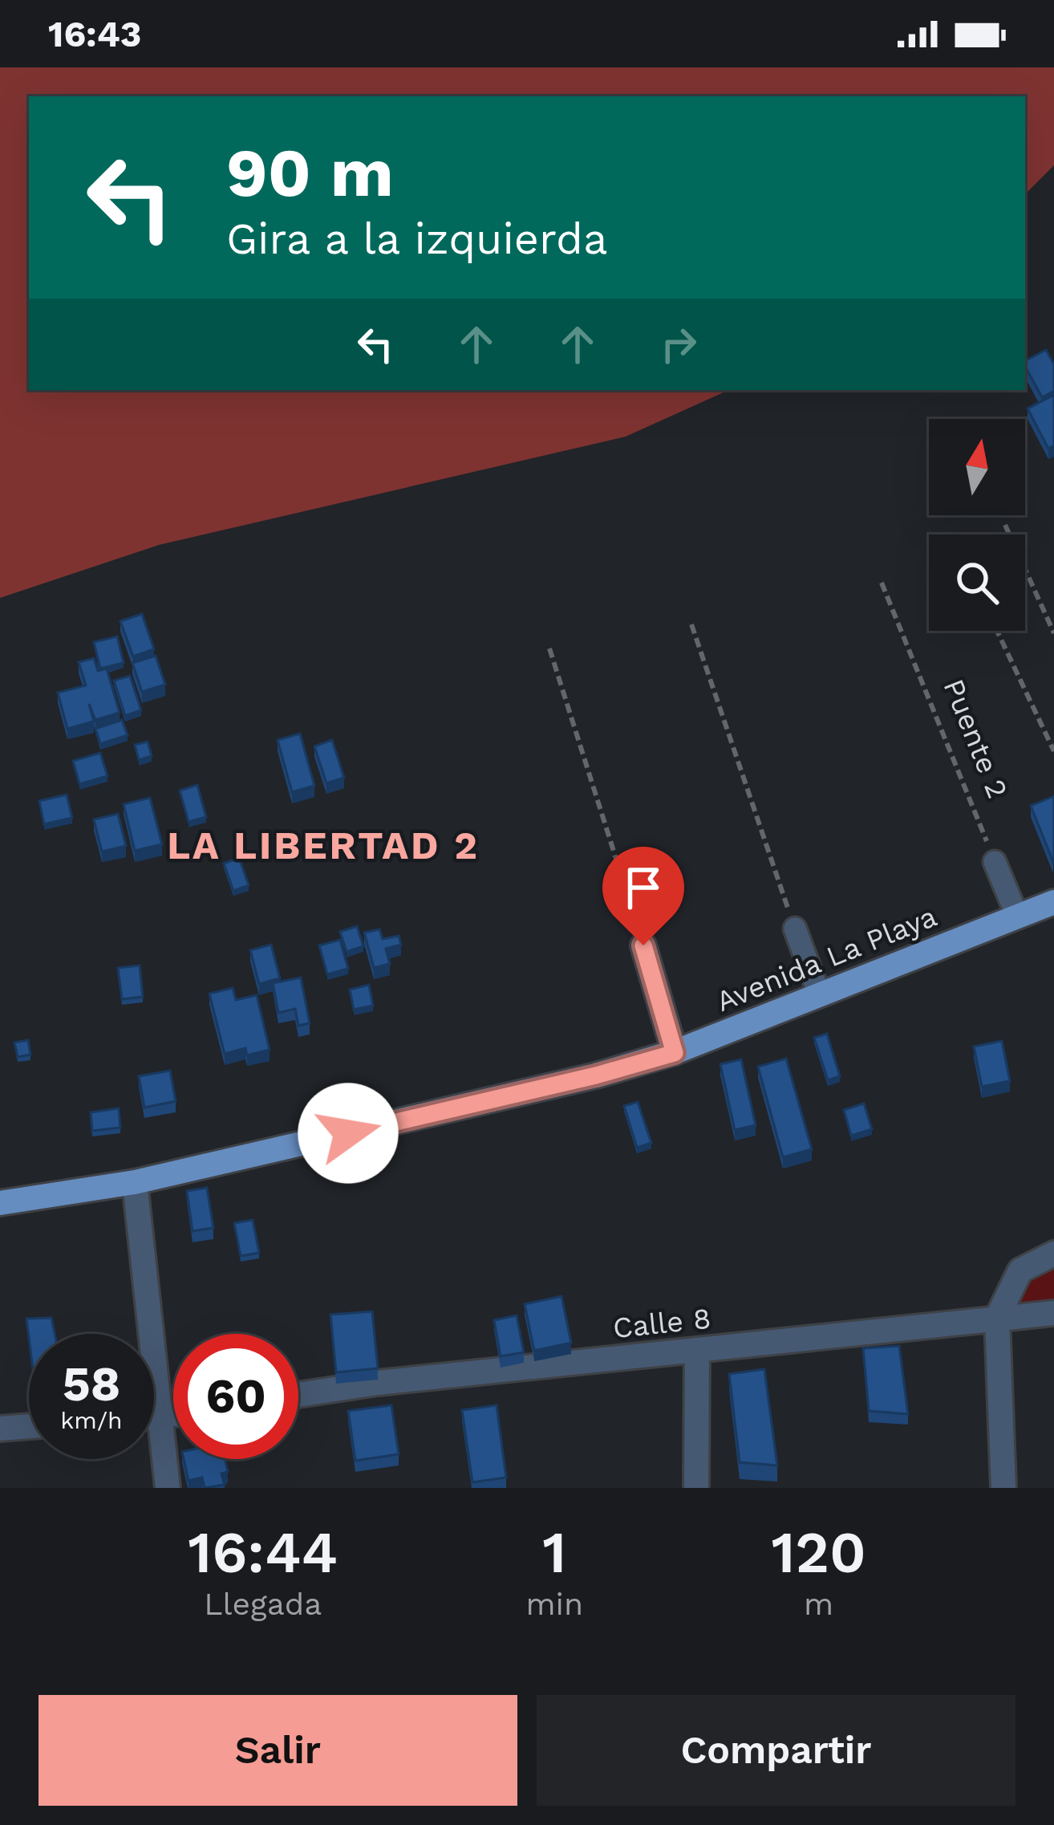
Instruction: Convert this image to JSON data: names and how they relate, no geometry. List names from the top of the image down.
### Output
{
  "streets": {
    "main road": ["Avenida La Playa"],
    "street": ["Calle 8"],
    "path": ["Puente 2"]
  },
  "districts": ["LA LIBERTAD 2"],
  "north": "top",
  "page": {
    "status": "16:43",
    "turn": ["90 m", "Gira a la izquierda"],
    "speed": "58 km/h",
    "limit": "60",
    "eta": [
      "16:44",
      "Llegada",
      "1",
      "min",
      "120",
      "m"
    ],
    "buttons": ["Salir", "Compartir"]
  }
}
